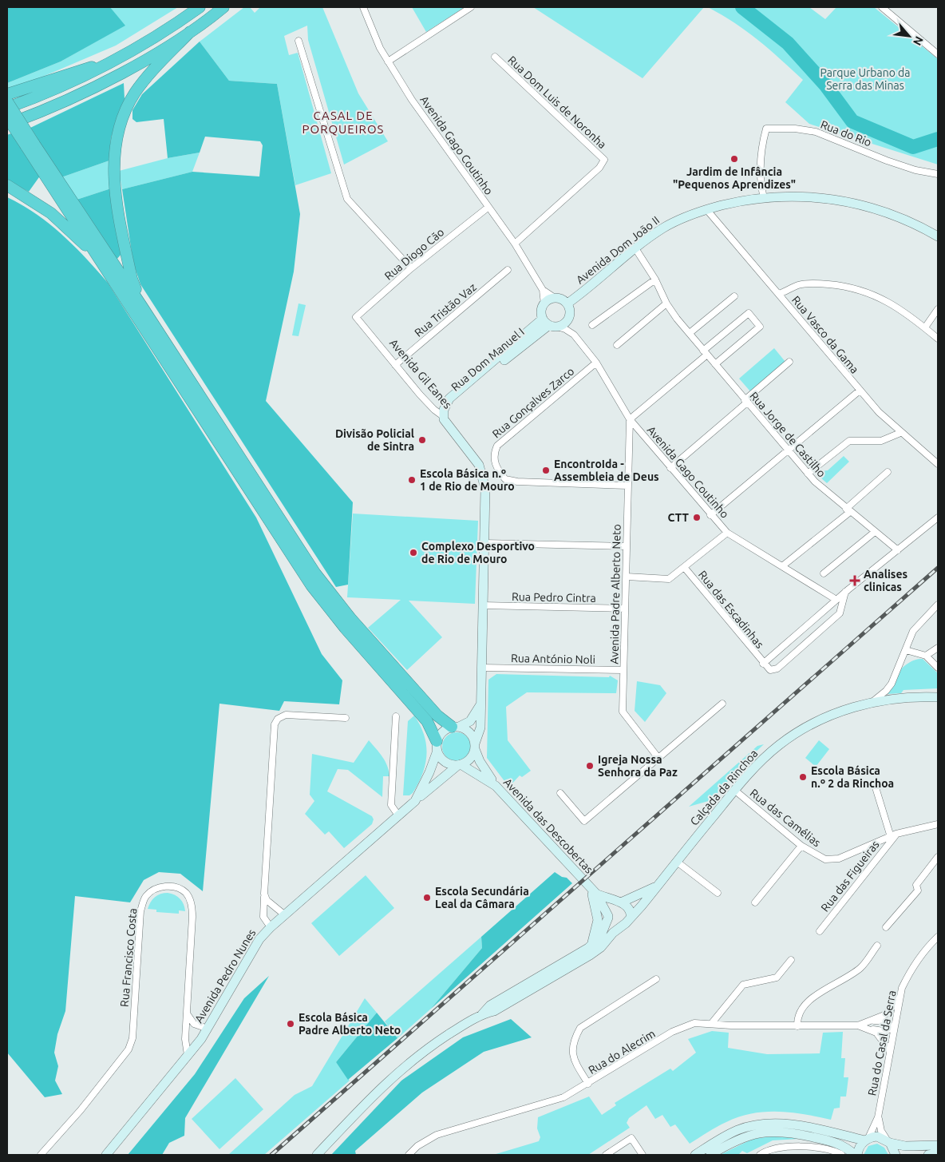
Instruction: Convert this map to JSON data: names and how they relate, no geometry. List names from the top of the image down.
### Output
{
  "streets": {
    "street": [
      "Rua Dom Luis de Noronha",
      "Rua do Rio",
      "Avenida Gago Coutinho",
      "Avenida Dom João II",
      "Rua Diogo Cão",
      "Rua Tristão Vaz",
      "Rua Vasco da Gama",
      "Rua Dom Manuel I",
      "Avenida Gil Eanes",
      "Rua Gonçalves Zarco",
      "Rua Jorge de Castilho",
      "Avenida Padre Alberto Neto",
      "Rua Pedro Cintra",
      "Rua das Escadinhas",
      "Rua António Noli",
      "Calçada da Rinchoa",
      "Rua das Camélias",
      "Avenida das Descobertas",
      "Rua das Figueiras",
      "Rua Francisco Costa",
      "Avenida Pedro Nunes",
      "Rua do Casal da Serra",
      "Rua do Alecrim"
    ]
  },
  "crossings": [
    ["Rua Dom Luis de Noronha", "Avenida Gago Coutinho"],
    ["Rua do Rio", "Avenida Dom João II"],
    ["Avenida Gago Coutinho", "Avenida Dom João II"],
    ["Avenida Gago Coutinho", "Rua Diogo Cão"],
    ["Avenida Gago Coutinho", "Rua Dom Manuel I"],
    ["Avenida Gago Coutinho", "Rua Gonçalves Zarco"],
    ["Avenida Gago Coutinho", "Avenida Padre Alberto Neto"],
    ["Avenida Dom João II", "Rua Vasco da Gama"],
    ["Avenida Dom João II", "Rua Dom Manuel I"],
    ["Avenida Dom João II", "Rua Jorge de Castilho"],
    ["Rua Diogo Cão", "Avenida Gil Eanes"],
    ["Rua Tristão Vaz", "Avenida Gil Eanes"],
    ["Rua Dom Manuel I", "Avenida Gil Eanes"],
    ["Avenida Gil Eanes", "Rua Pedro Cintra"],
    ["Avenida Gil Eanes", "Rua António Noli"],
    ["Avenida Gil Eanes", "Avenida das Descobertas"],
    ["Avenida Gil Eanes", "Avenida Pedro Nunes"],
    ["Rua Gonçalves Zarco", "Avenida Padre Alberto Neto"],
    ["Avenida Padre Alberto Neto", "Rua Pedro Cintra"],
    ["Avenida Padre Alberto Neto", "Rua António Noli"],
    ["Calçada da Rinchoa", "Rua das Camélias"],
    ["Calçada da Rinchoa", "Avenida das Descobertas"],
    ["Rua das Camélias", "Rua das Figueiras"],
    ["Avenida das Descobertas", "Avenida Pedro Nunes"],
    ["Rua Francisco Costa", "Avenida Pedro Nunes"],
    ["Rua do Casal da Serra", "Rua do Alecrim"]
  ],
  "districts": ["CASAL DE PORQUEIROS"],
  "parks": ["Parque Urbano da Serra das Minas"],
  "places": {
    "other": [
      "Jardim de Infância \"Pequenos Aprendizes\"",
      "Divisão Policial de Sintra",
      "EncontroIda - Assembleia de Deus",
      "Escola Básica n.º 1 de Rio de Mouro",
      "CTT",
      "Complexo Desportivo de Rio de Mouro",
      "Igreja Nossa Senhora da Paz",
      "Escola Básica n.º 2 da Rinchoa",
      "Escola Secundária Leal da Câmara",
      "Escola Básica Padre Alberto Neto"
    ],
    "health": ["Analises clinicas"]
  },
  "north": "bottom right"
}
